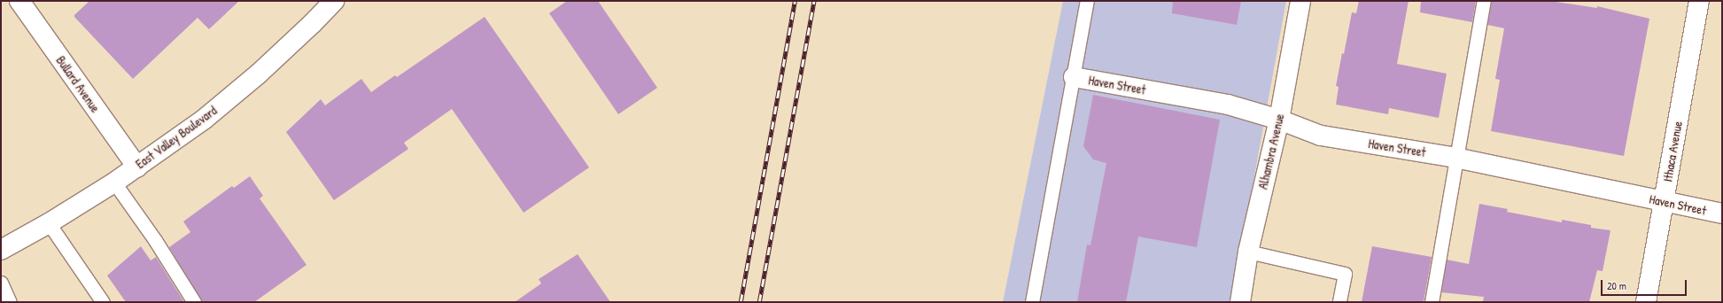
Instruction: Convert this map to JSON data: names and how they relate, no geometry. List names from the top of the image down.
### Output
{
  "streets": {
    "street": [
      "Bullard Avenue",
      "Haven Street",
      "East Valley Boulevard",
      "Alhambra Avenue",
      "Ithaca Avenue"
    ]
  },
  "crossings": [
    ["Bullard Avenue", "East Valley Boulevard"],
    ["Haven Street", "Alhambra Avenue"],
    ["Haven Street", "Ithaca Avenue"]
  ],
  "scale_bar": "20 m"
}
